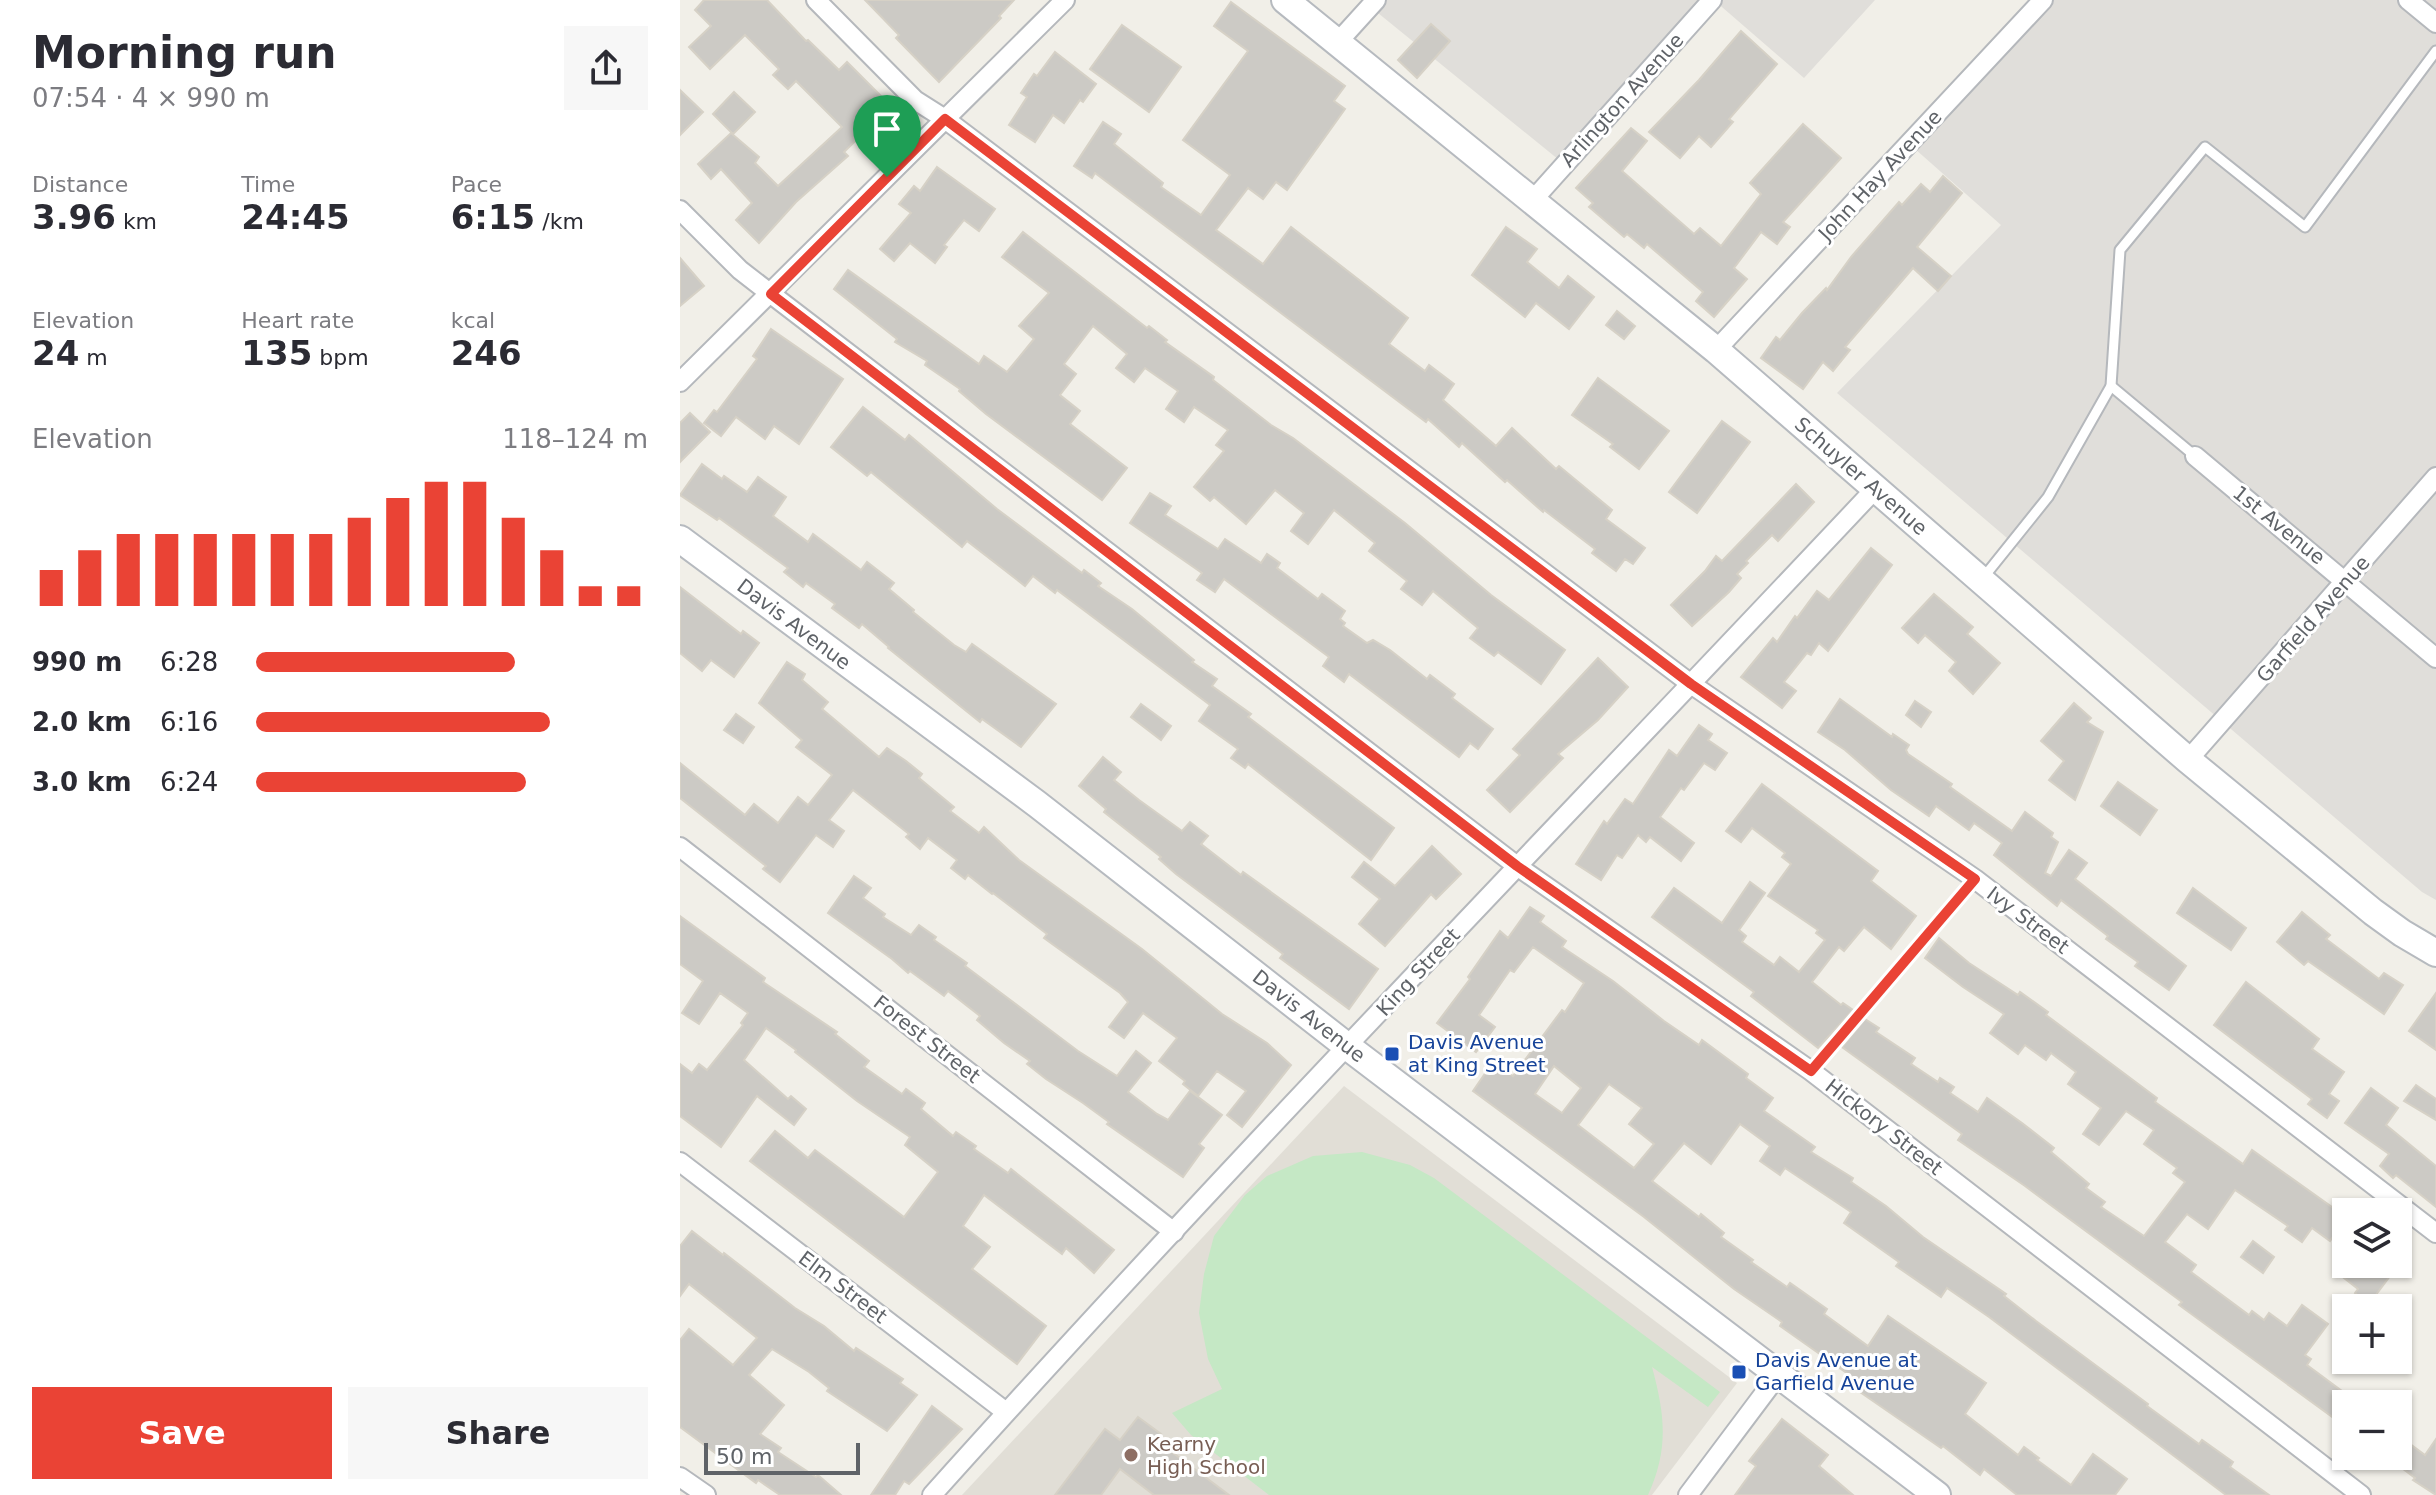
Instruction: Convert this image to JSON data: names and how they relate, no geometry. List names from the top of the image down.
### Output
{
  "streets": {
    "street": [
      "Arlington Avenue",
      "John Hay Avenue",
      "Schuyler Avenue",
      "1st Avenue",
      "Garfield Avenue",
      "Davis Avenue",
      "Ivy Street",
      "King Street",
      "Forest Street",
      "Hickory Street",
      "Elm Street"
    ]
  },
  "crossings": [
    ["Arlington Avenue", "Schuyler Avenue"],
    ["John Hay Avenue", "Schuyler Avenue"],
    ["Schuyler Avenue", "Garfield Avenue"],
    ["Schuyler Avenue", "King Street"],
    ["1st Avenue", "Garfield Avenue"],
    ["Davis Avenue", "King Street"],
    ["Ivy Street", "King Street"],
    ["King Street", "Forest Street"],
    ["King Street", "Hickory Street"],
    ["King Street", "Elm Street"]
  ],
  "places": {
    "transit": ["Davis Avenue at King Street", "Davis Avenue at Garfield Avenue"],
    "other": ["Kearny High School"]
  },
  "scale_bar": "50 m",
  "page": {
    "heading": ["Morning run", "07:54 · 4 × 990 m"],
    "stats": [
      ["Distance", "3.96 km"],
      ["Time", "24:45"],
      ["Pace", "6:15 /km"],
      ["Elevation", "24 m"],
      ["Heart rate", "135 bpm"],
      ["kcal", "246"]
    ],
    "chart": ["Elevation", "118–124 m"],
    "list": [
      {
        "name": "990 m",
        "note": "6:28"
      },
      {
        "name": "2.0 km",
        "note": "6:16"
      },
      {
        "name": "3.0 km",
        "note": "6:24"
      }
    ],
    "map_buttons": ["+", "−"],
    "buttons": ["Save", "Share"],
    "scale": "50 m"
  }
}
